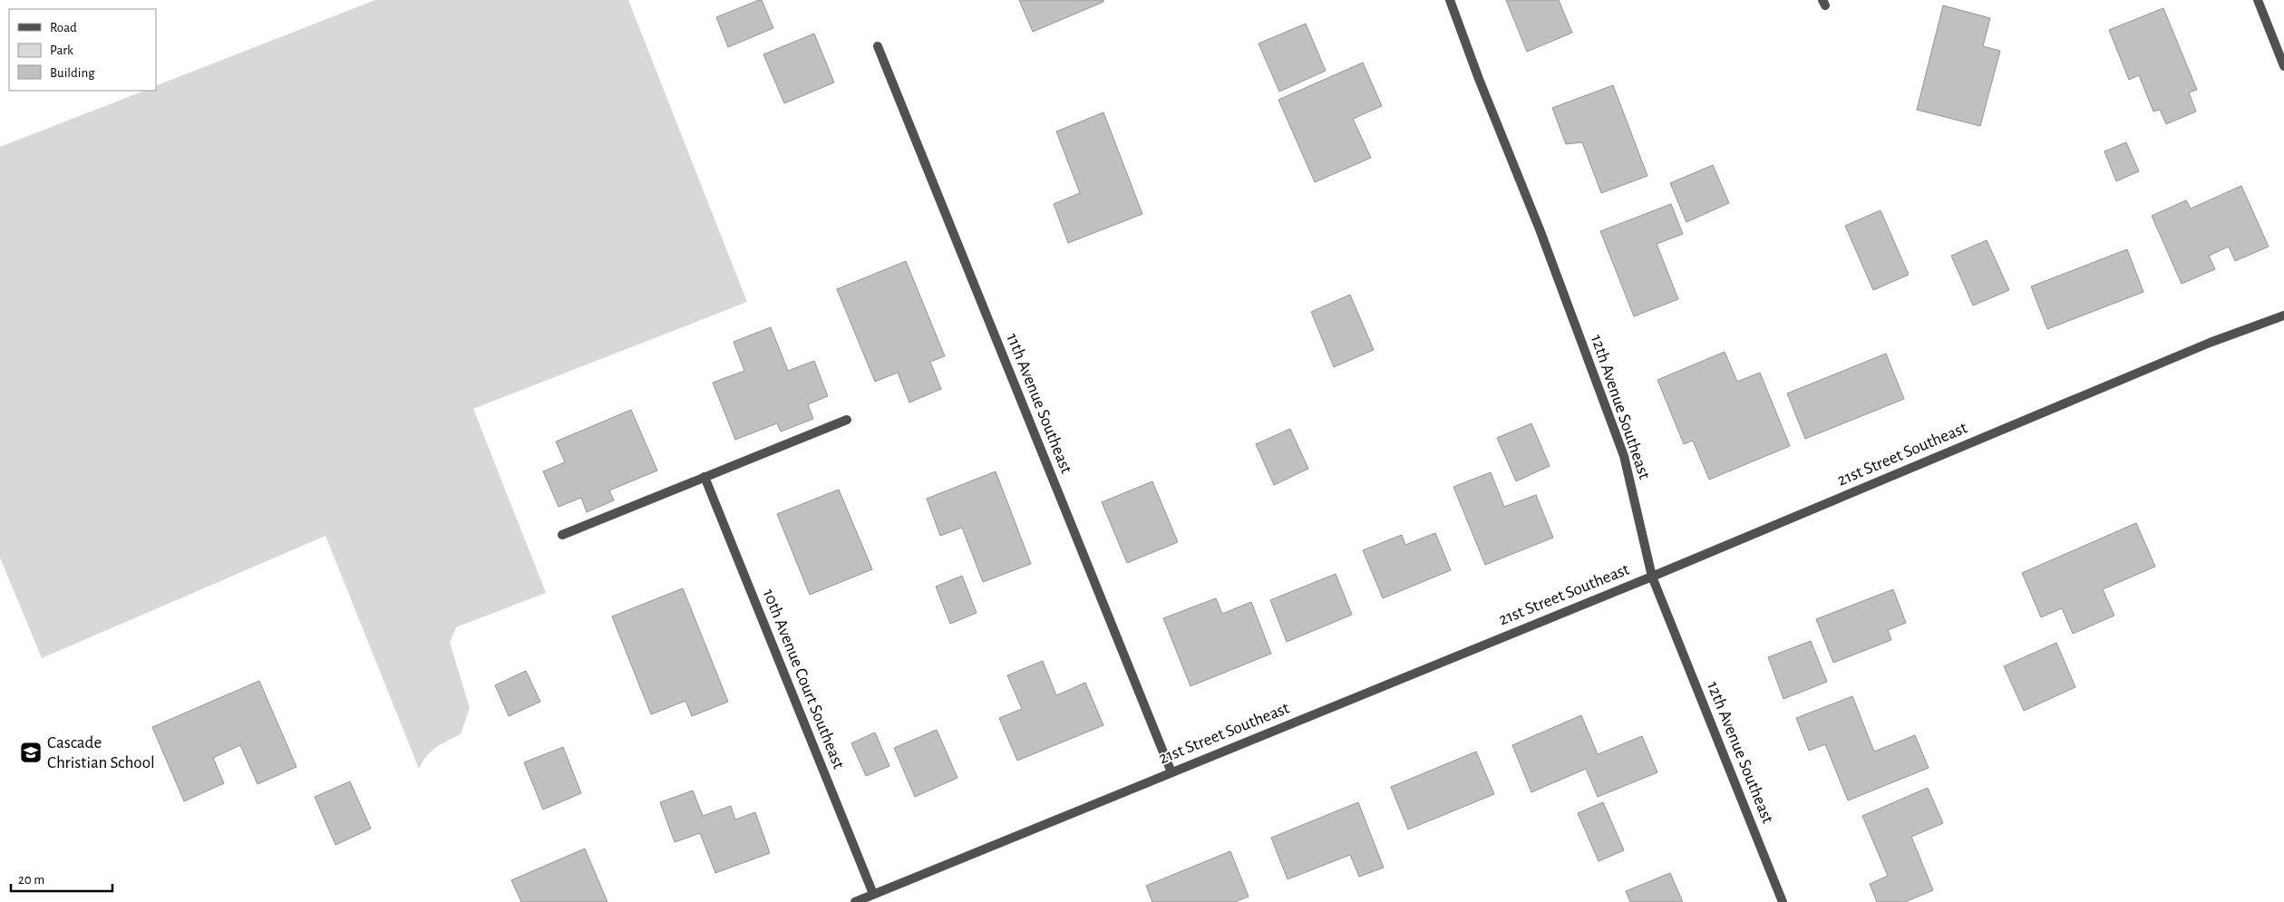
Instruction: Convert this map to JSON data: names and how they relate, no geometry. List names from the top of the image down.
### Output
{
  "streets": {
    "street": [
      "11th Avenue Southeast",
      "12th Avenue Southeast",
      "21st Street Southeast",
      "10th Avenue Court Southeast"
    ]
  },
  "crossings": [
    ["11th Avenue Southeast", "21st Street Southeast"],
    ["12th Avenue Southeast", "21st Street Southeast"],
    ["21st Street Southeast", "10th Avenue Court Southeast"]
  ],
  "places": {
    "school or university": ["Cascade Christian School"]
  },
  "legend": ["Road", "Park", "Building"],
  "scale_bar": "20 m"
}
